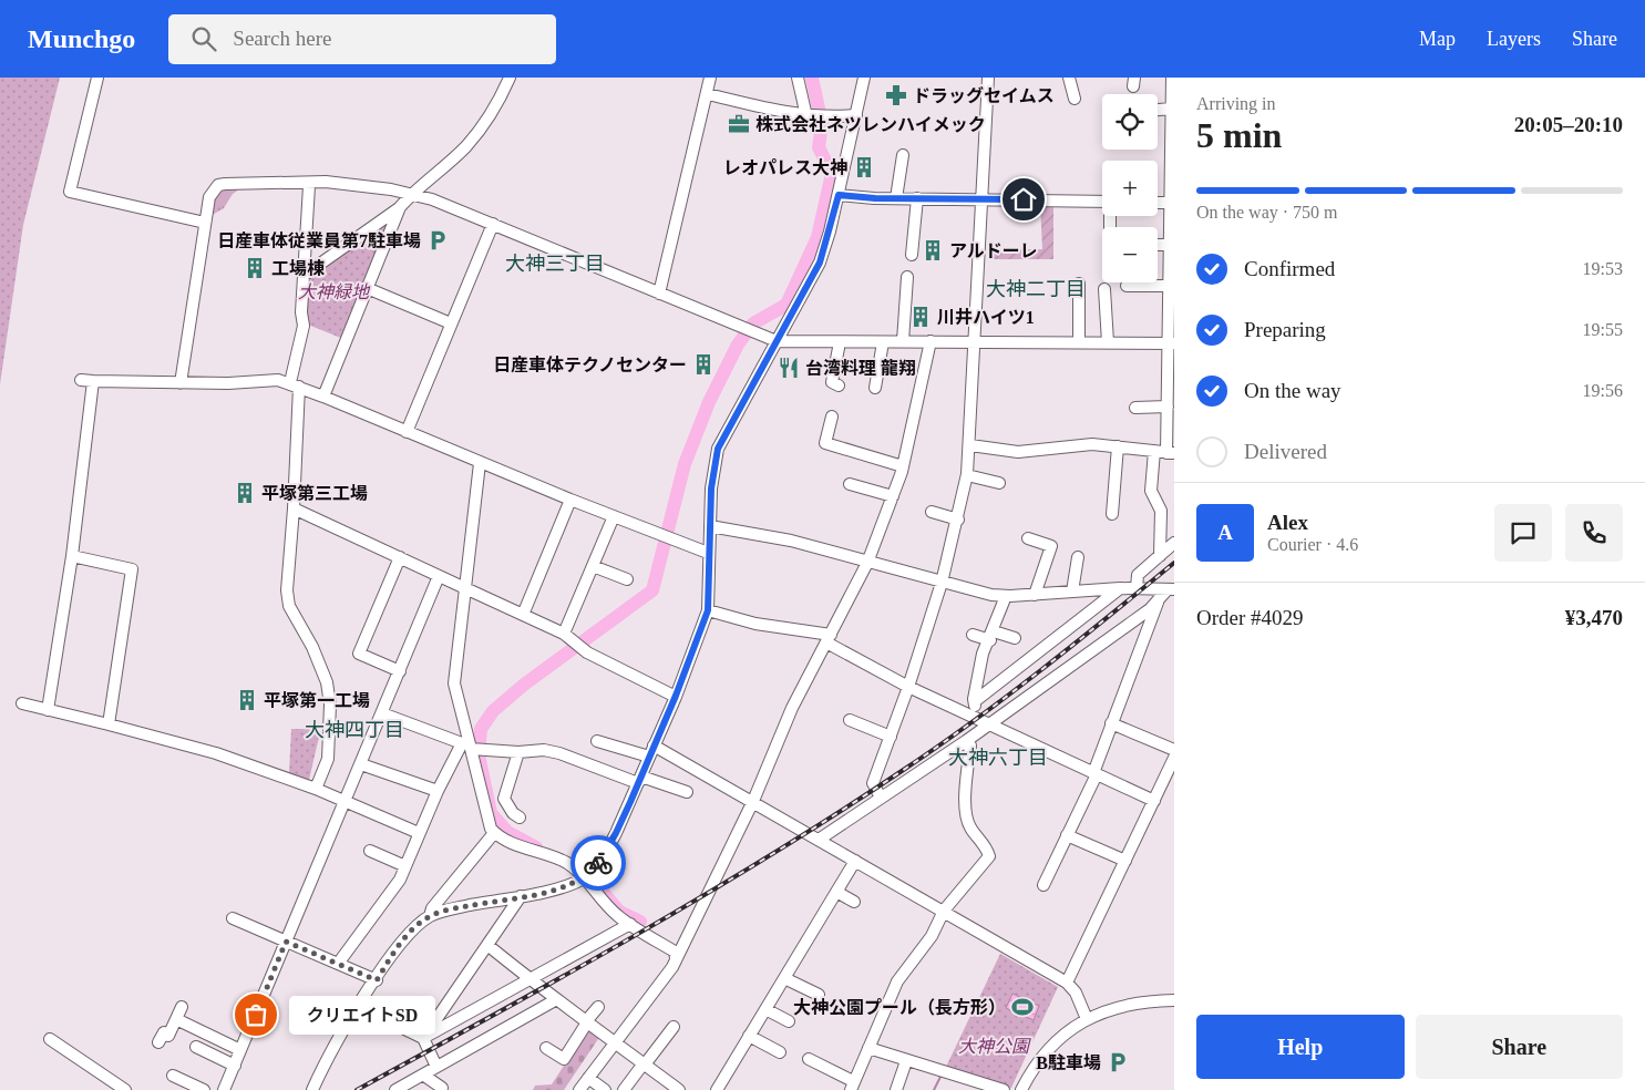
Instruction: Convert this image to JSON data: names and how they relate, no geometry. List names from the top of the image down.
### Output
{
  "districts": [
    "大神三丁目",
    "大神二丁目",
    "大神四丁目",
    "大神六丁目"
  ],
  "parks": ["大神緑地", "大神公園"],
  "places": {
    "pharmacy": ["ドラッグセイムス"],
    "office": ["株式会社ネツレンハイメック"],
    "building": [
      "レオパレス大神",
      "アルドーレ",
      "工場棟",
      "川井ハイツ1",
      "日産車体テクノセンター",
      "平塚第三工場",
      "平塚第一工場"
    ],
    "parking": ["日産車体従業員第7駐車場", "B駐車場"],
    "restaurant": ["台湾料理 龍翔"],
    "sports": ["大神公園プール（長方形）"],
    "other": ["クリエイトSD"]
  },
  "page": {
    "header": "Munchgo",
    "search": "Search here",
    "nav": ["Map", "Layers", "Share"],
    "heading": ["5 min", "Arriving in", "20:05–20:10"],
    "panel": [
      "Alex",
      "Courier · 4.6",
      "Order #4029",
      "¥3,470"
    ],
    "map_buttons": ["+", "−"],
    "bar": "On the way · 750 m",
    "list": [
      ["Confirmed", "19:53"],
      ["Preparing", "19:55"],
      ["On the way", "19:56"],
      "Delivered"
    ],
    "round": "A",
    "bubble": "クリエイトSD",
    "buttons": ["Help", "Share"]
  }
}
